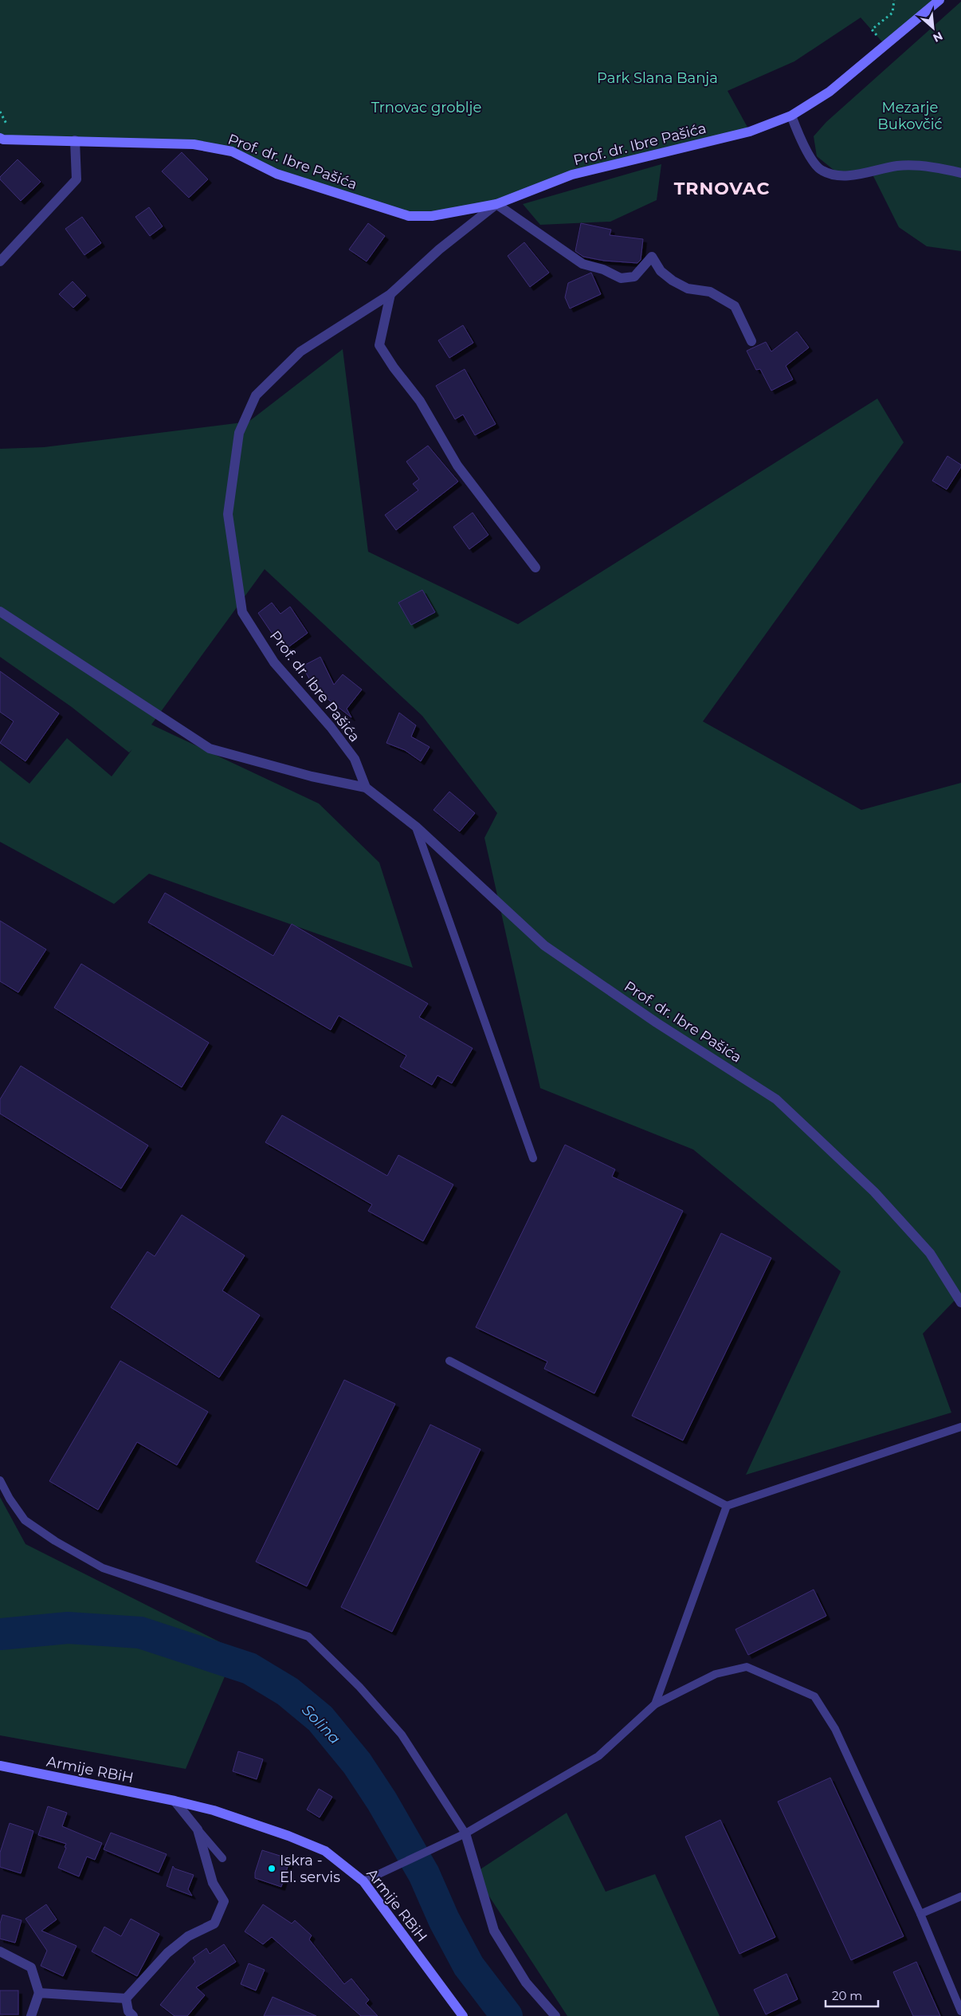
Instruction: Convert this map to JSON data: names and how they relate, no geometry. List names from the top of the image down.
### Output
{
  "streets": {
    "street": ["Prof. dr. Ibre Pašića", "Armije RBiH"]
  },
  "districts": ["TRNOVAC"],
  "water": ["Solina"],
  "parks": ["Park Slana Banja", "Trnovac groblje", "Mezarje Bukovčić"],
  "places": ["Iskra - El. servis"],
  "scale_bar": "20 m",
  "north": "bottom right"
}
